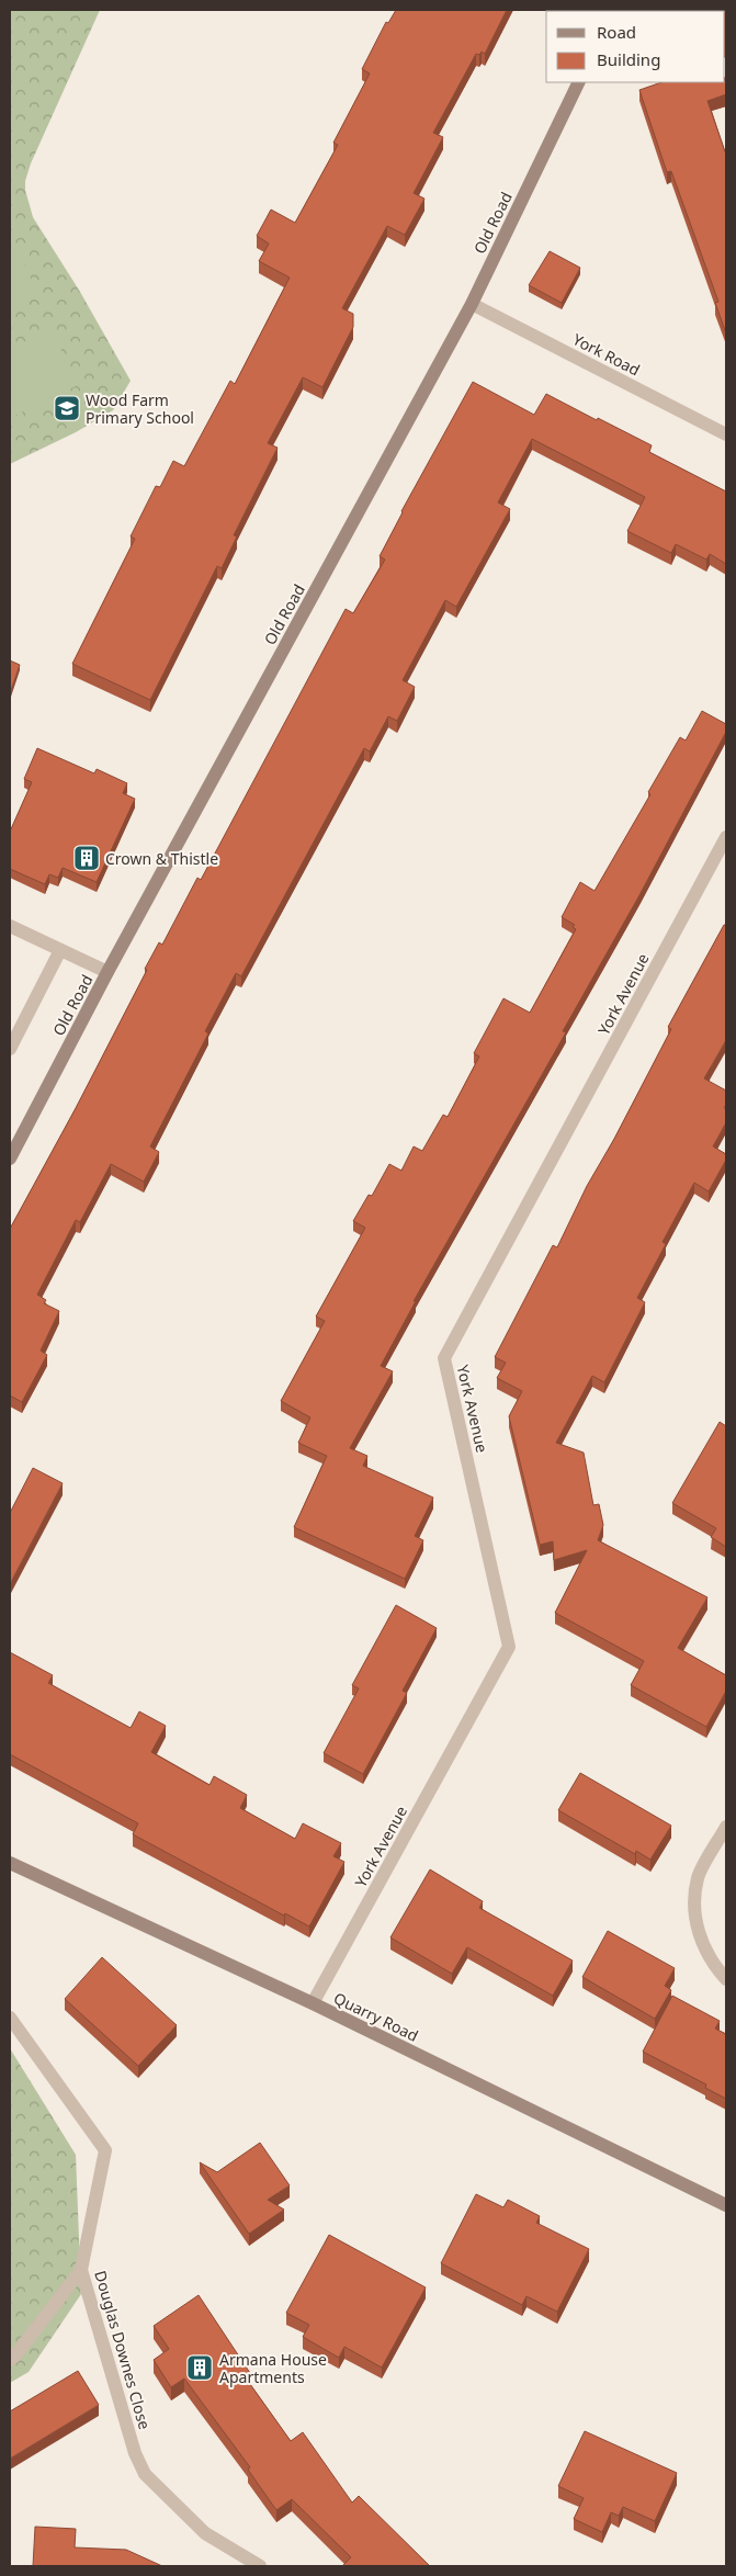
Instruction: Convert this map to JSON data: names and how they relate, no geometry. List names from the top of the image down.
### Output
{
  "streets": {
    "street": [
      "Old Road",
      "York Road",
      "York Avenue",
      "Quarry Road",
      "Douglas Downes Close"
    ]
  },
  "crossings": [
    ["Old Road", "York Road"],
    ["York Avenue", "Quarry Road"]
  ],
  "places": {
    "school or university": ["Wood Farm Primary School"],
    "building": ["Crown & Thistle", "Armana House Apartments"]
  },
  "legend": ["Road", "Building"]
}
